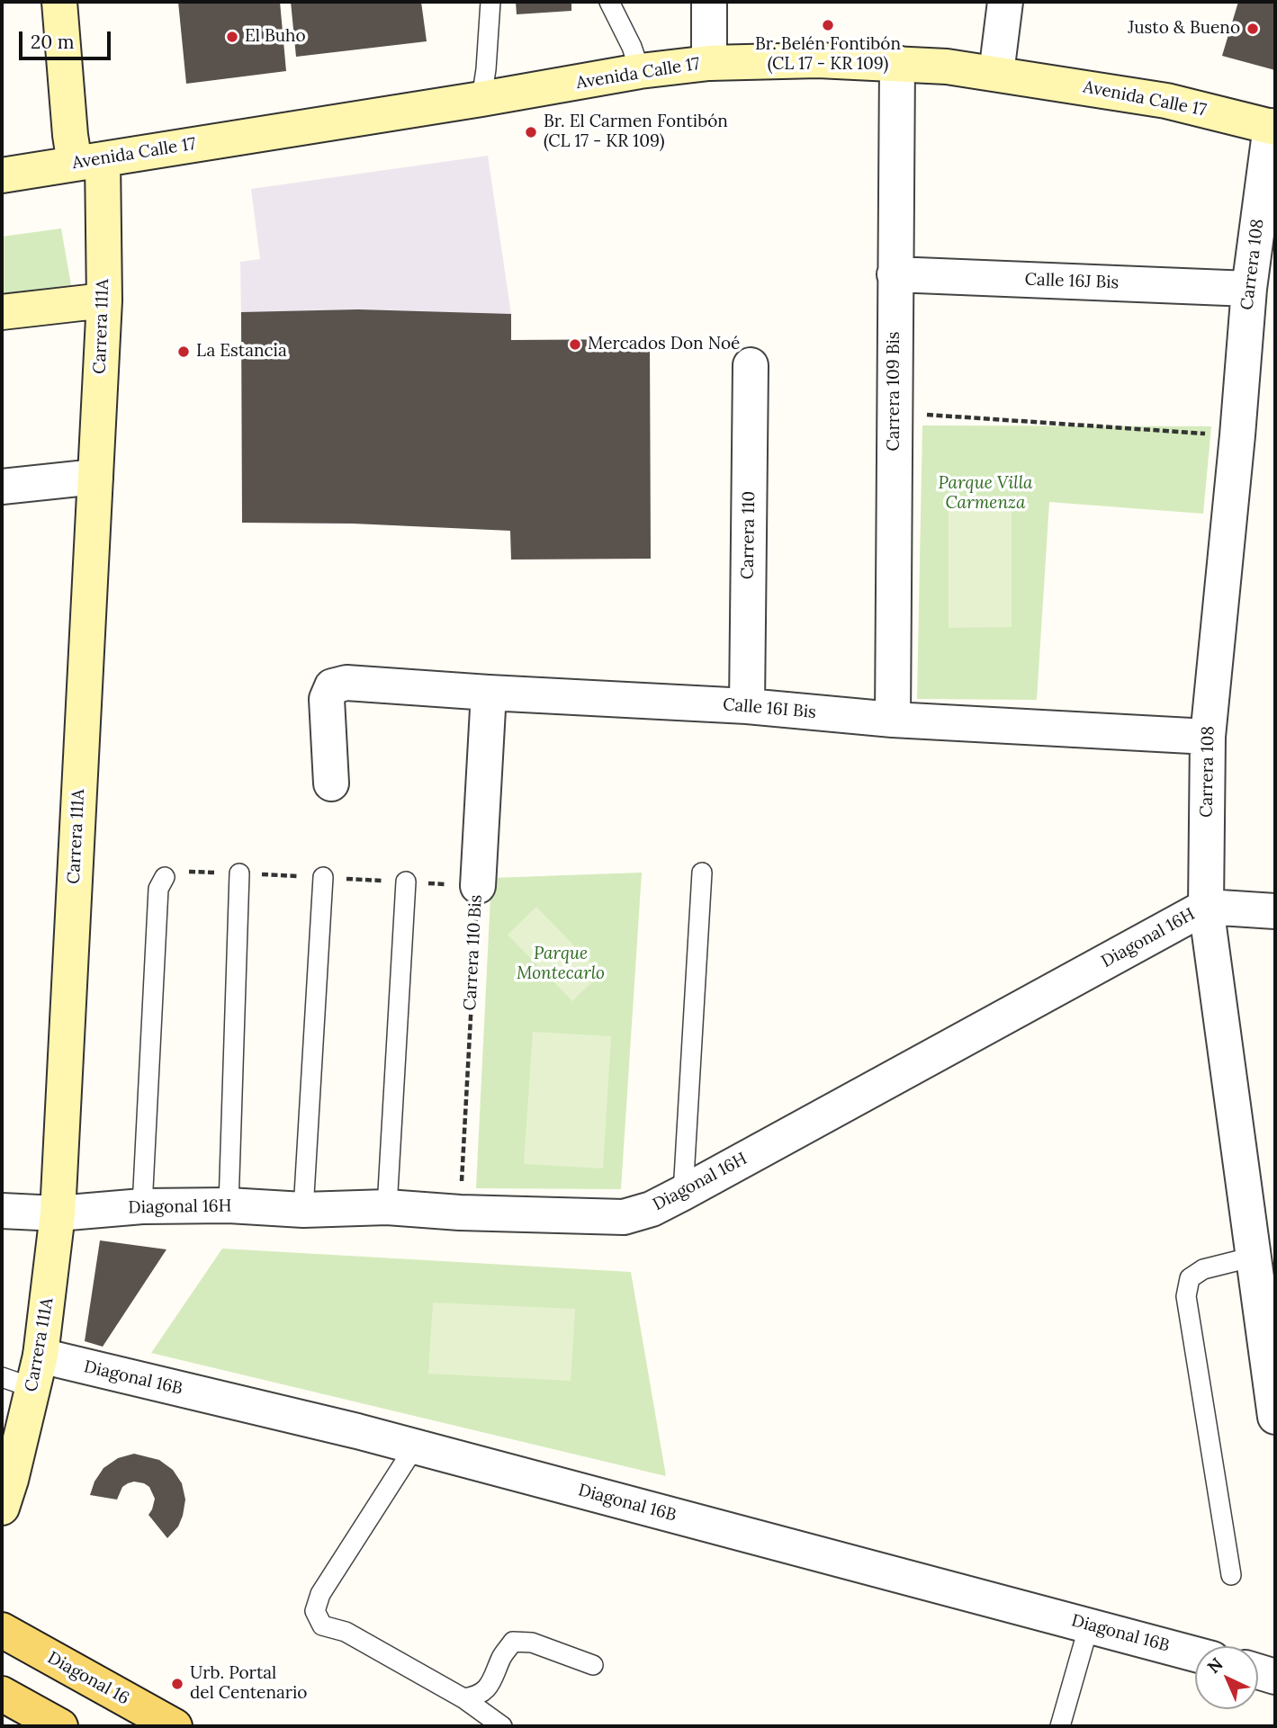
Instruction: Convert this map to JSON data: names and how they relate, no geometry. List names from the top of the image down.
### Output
{
  "streets": {
    "main road": ["Diagonal 16"],
    "street": [
      "Avenida Calle 17",
      "Carrera 108",
      "Calle 16J Bis",
      "Carrera 111A",
      "Carrera 109 Bis",
      "Carrera 110",
      "Calle 16I Bis",
      "Diagonal 16H",
      "Carrera 110 Bis",
      "Diagonal 16B"
    ]
  },
  "crossings": [
    ["Avenida Calle 17", "Carrera 108"],
    ["Avenida Calle 17", "Carrera 111A"],
    ["Avenida Calle 17", "Carrera 109 Bis"],
    ["Carrera 108", "Calle 16J Bis"],
    ["Carrera 108", "Calle 16I Bis"],
    ["Carrera 108", "Diagonal 16H"],
    ["Calle 16J Bis", "Carrera 109 Bis"],
    ["Carrera 111A", "Diagonal 16H"],
    ["Carrera 111A", "Diagonal 16B"],
    ["Carrera 109 Bis", "Calle 16I Bis"],
    ["Carrera 110", "Calle 16I Bis"],
    ["Calle 16I Bis", "Carrera 110 Bis"],
    ["Diagonal 16H", "Carrera 110 Bis"]
  ],
  "parks": ["Parque Villa Carmenza", "Parque Montecarlo"],
  "places": [
    "Br. Belén Fontibón (CL 17 - KR 109)",
    "Justo & Bueno",
    "El Buho",
    "Br. El Carmen Fontibón (CL 17 - KR 109)",
    "Mercados Don Noé",
    "La Estancia",
    "Urb. Portal del Centenario"
  ],
  "scale_bar": "20 m",
  "north": "top left"
}
